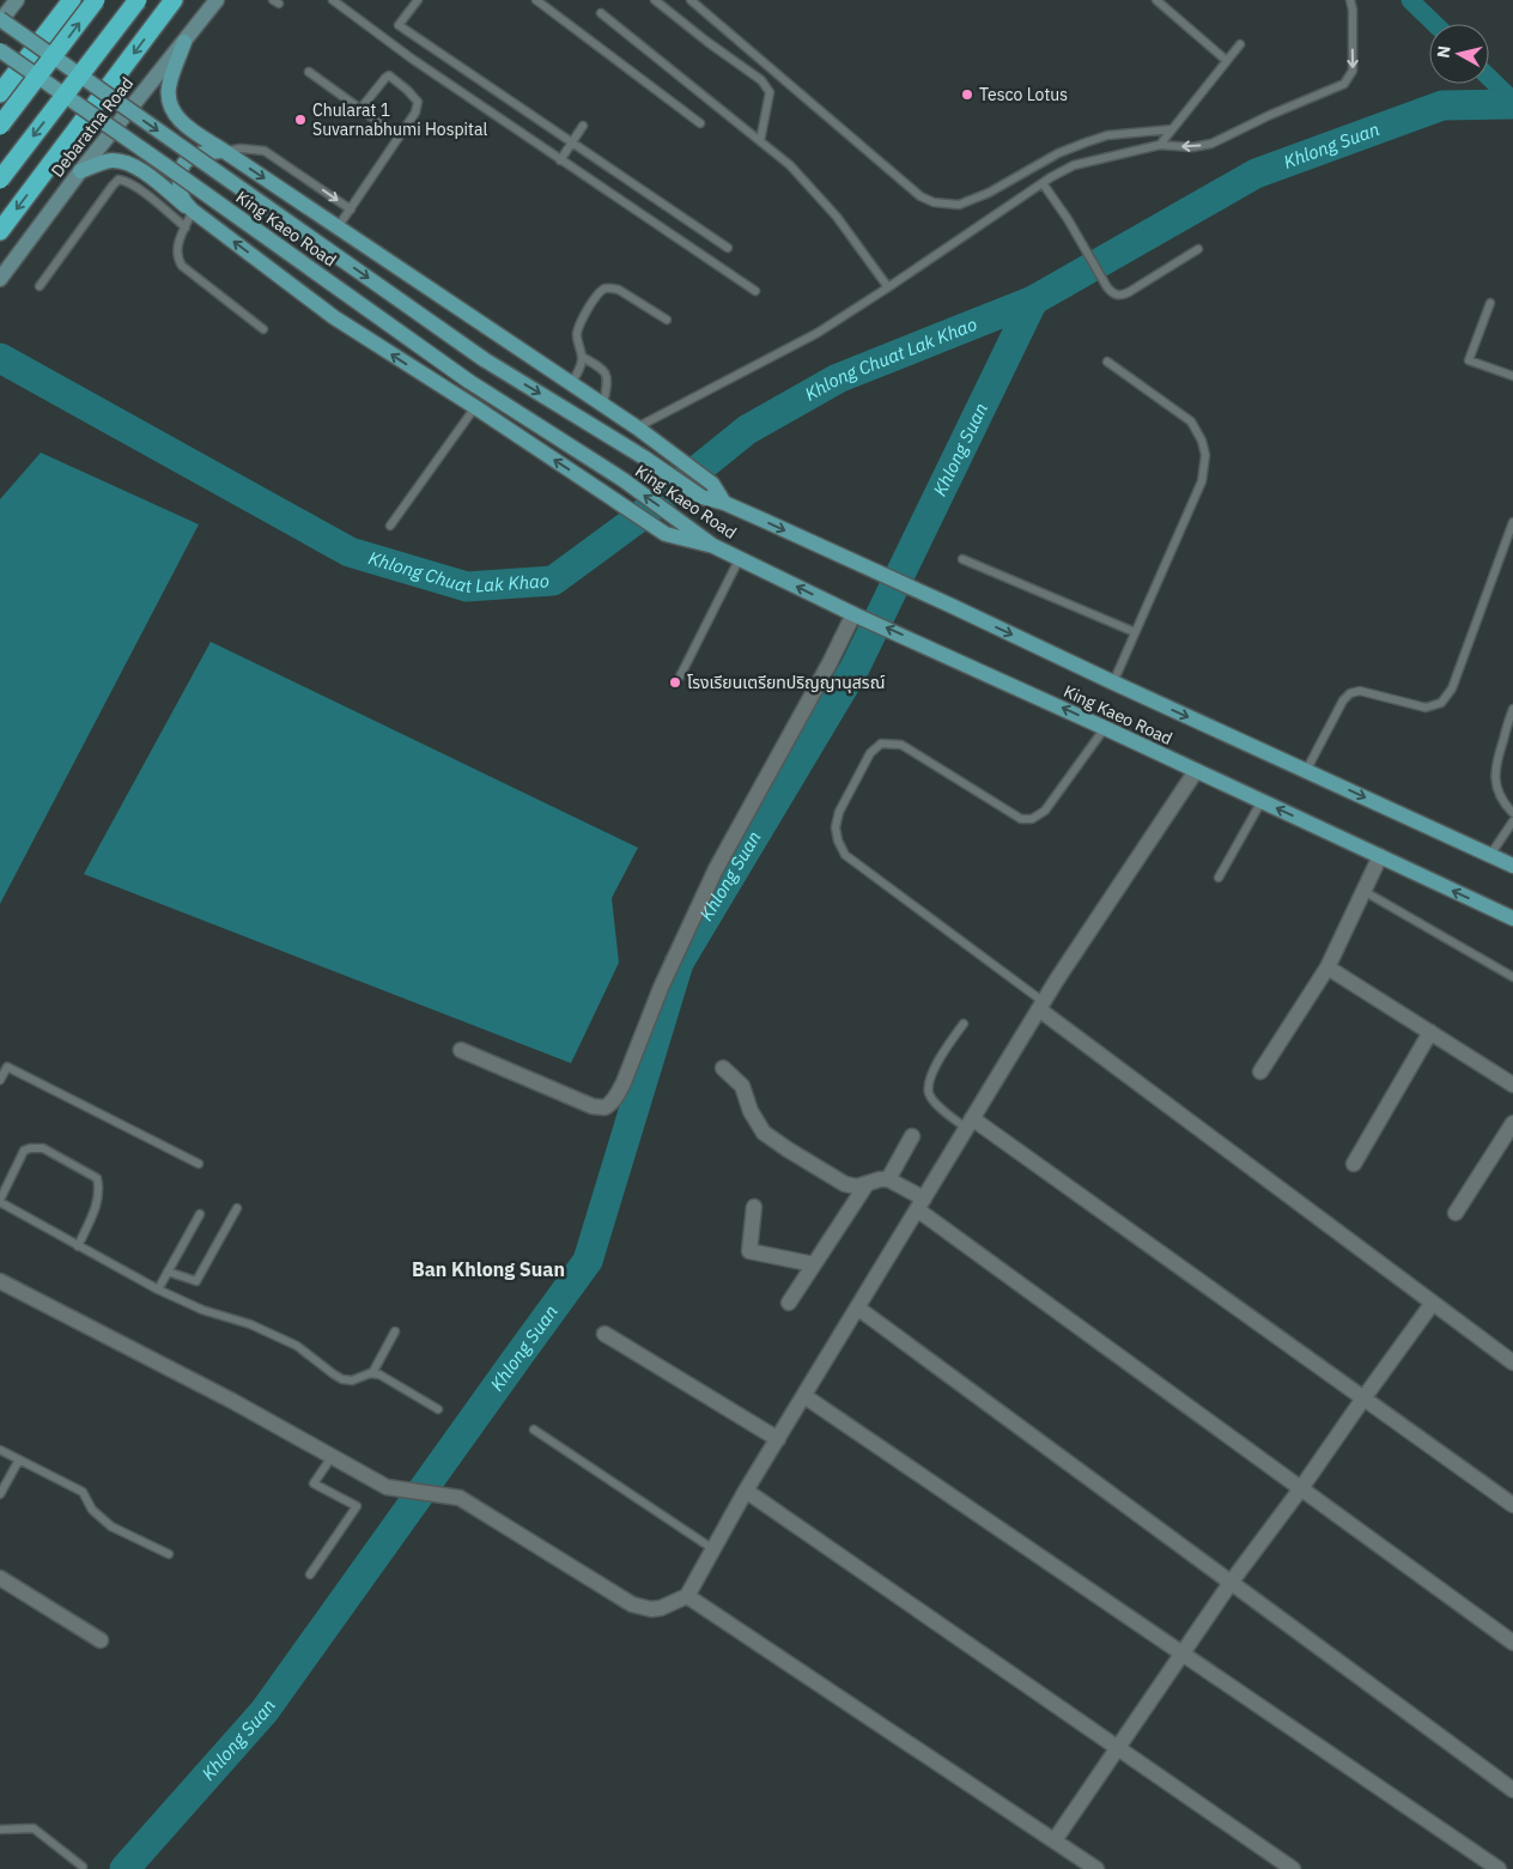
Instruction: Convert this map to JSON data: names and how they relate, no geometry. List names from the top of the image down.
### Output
{
  "streets": {
    "highway": ["Debaratna Road"],
    "main road": ["King Kaeo Road"]
  },
  "districts": ["Ban Khlong Suan"],
  "water": ["Khlong Suan", "Khlong Chuat Lak Khao"],
  "places": ["Tesco Lotus", "Chularat 1 Suvarnabhumi Hospital", "โรงเรียนเตรียทปริญญานุสรณ์"],
  "north": "left"
}
